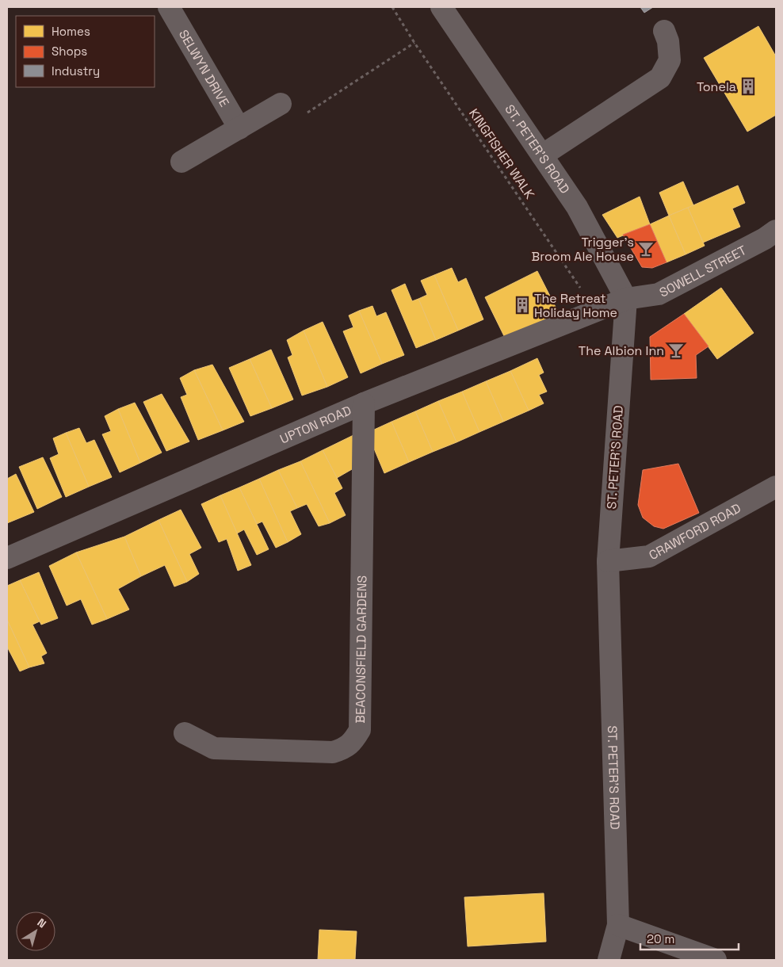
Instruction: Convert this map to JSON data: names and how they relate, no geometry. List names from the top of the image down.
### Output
{
  "streets": {
    "street": [
      "SELWYN DRIVE",
      "ST. PETER'S ROAD",
      "SOWELL STREET",
      "UPTON ROAD",
      "CRAWFORD ROAD",
      "BEACONSFIELD GARDENS"
    ],
    "path": ["KINGFISHER WALK"]
  },
  "crossings": [
    ["ST. PETER'S ROAD", "SOWELL STREET"],
    ["ST. PETER'S ROAD", "UPTON ROAD"],
    ["ST. PETER'S ROAD", "CRAWFORD ROAD"],
    ["KINGFISHER WALK", "UPTON ROAD"],
    ["SOWELL STREET", "UPTON ROAD"],
    ["UPTON ROAD", "BEACONSFIELD GARDENS"]
  ],
  "places": {
    "building": ["Tonela", "The Retreat Holiday Home"],
    "bar": ["Trigger's Broom Ale House", "The Albion Inn"]
  },
  "legend": ["Homes", "Shops", "Industry"],
  "scale_bar": "20 m",
  "north": "top right"
}
